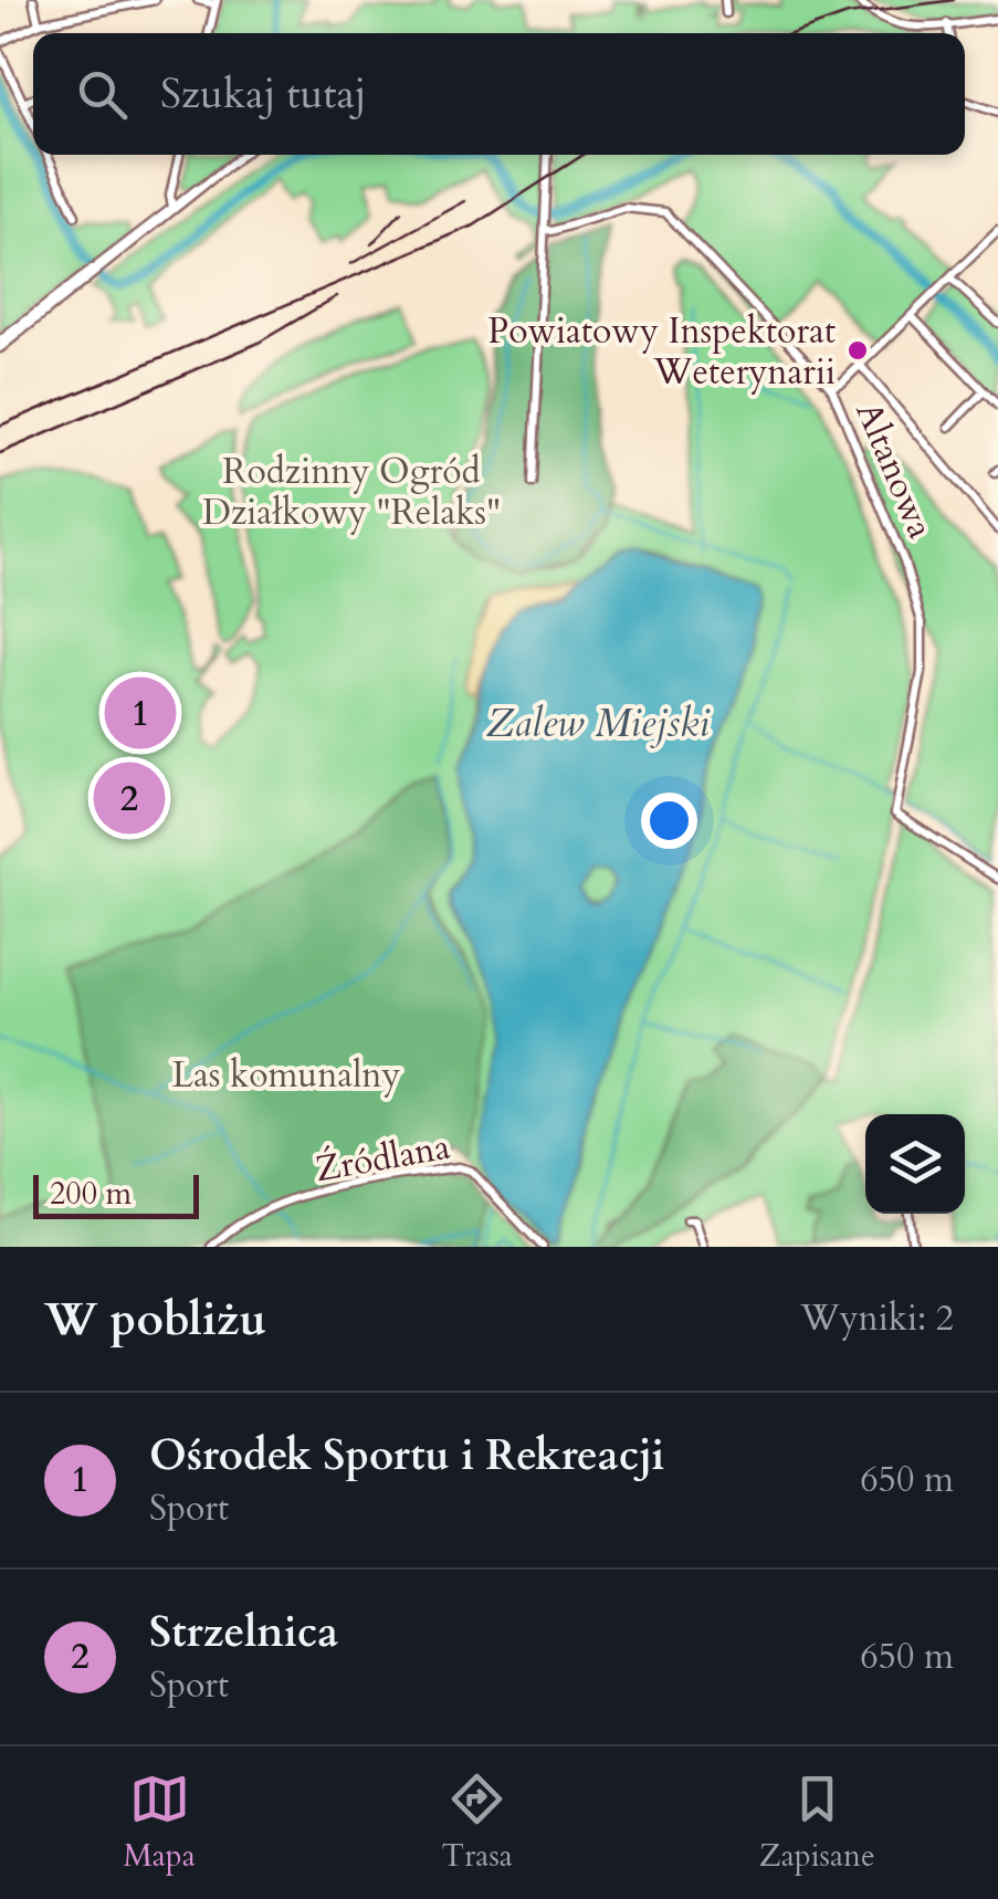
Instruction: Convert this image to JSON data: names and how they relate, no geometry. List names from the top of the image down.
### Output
{
  "streets": {
    "street": ["Altanowa", "Źródlana"]
  },
  "water": ["Zalew Miejski"],
  "parks": ["Rodzinny Ogród Działkowy \"Relaks\"", "Las komunalny"],
  "places": ["Powiatowy Inspektorat Weterynarii"],
  "scale_bar": "200 m",
  "page": {
    "search": "Szukaj tutaj",
    "pins": ["1", "2"],
    "scale": "200 m",
    "heading": ["W pobliżu", "Wyniki: 2"],
    "list": [
      {
        "mark": "1",
        "name": "Ośrodek Sportu i Rekreacji",
        "note": "Sport",
        "value": "650 m"
      },
      {
        "mark": "2",
        "name": "Strzelnica",
        "note": "Sport",
        "value": "650 m"
      }
    ],
    "nav": ["Mapa", "Trasa", "Zapisane"]
  }
}
